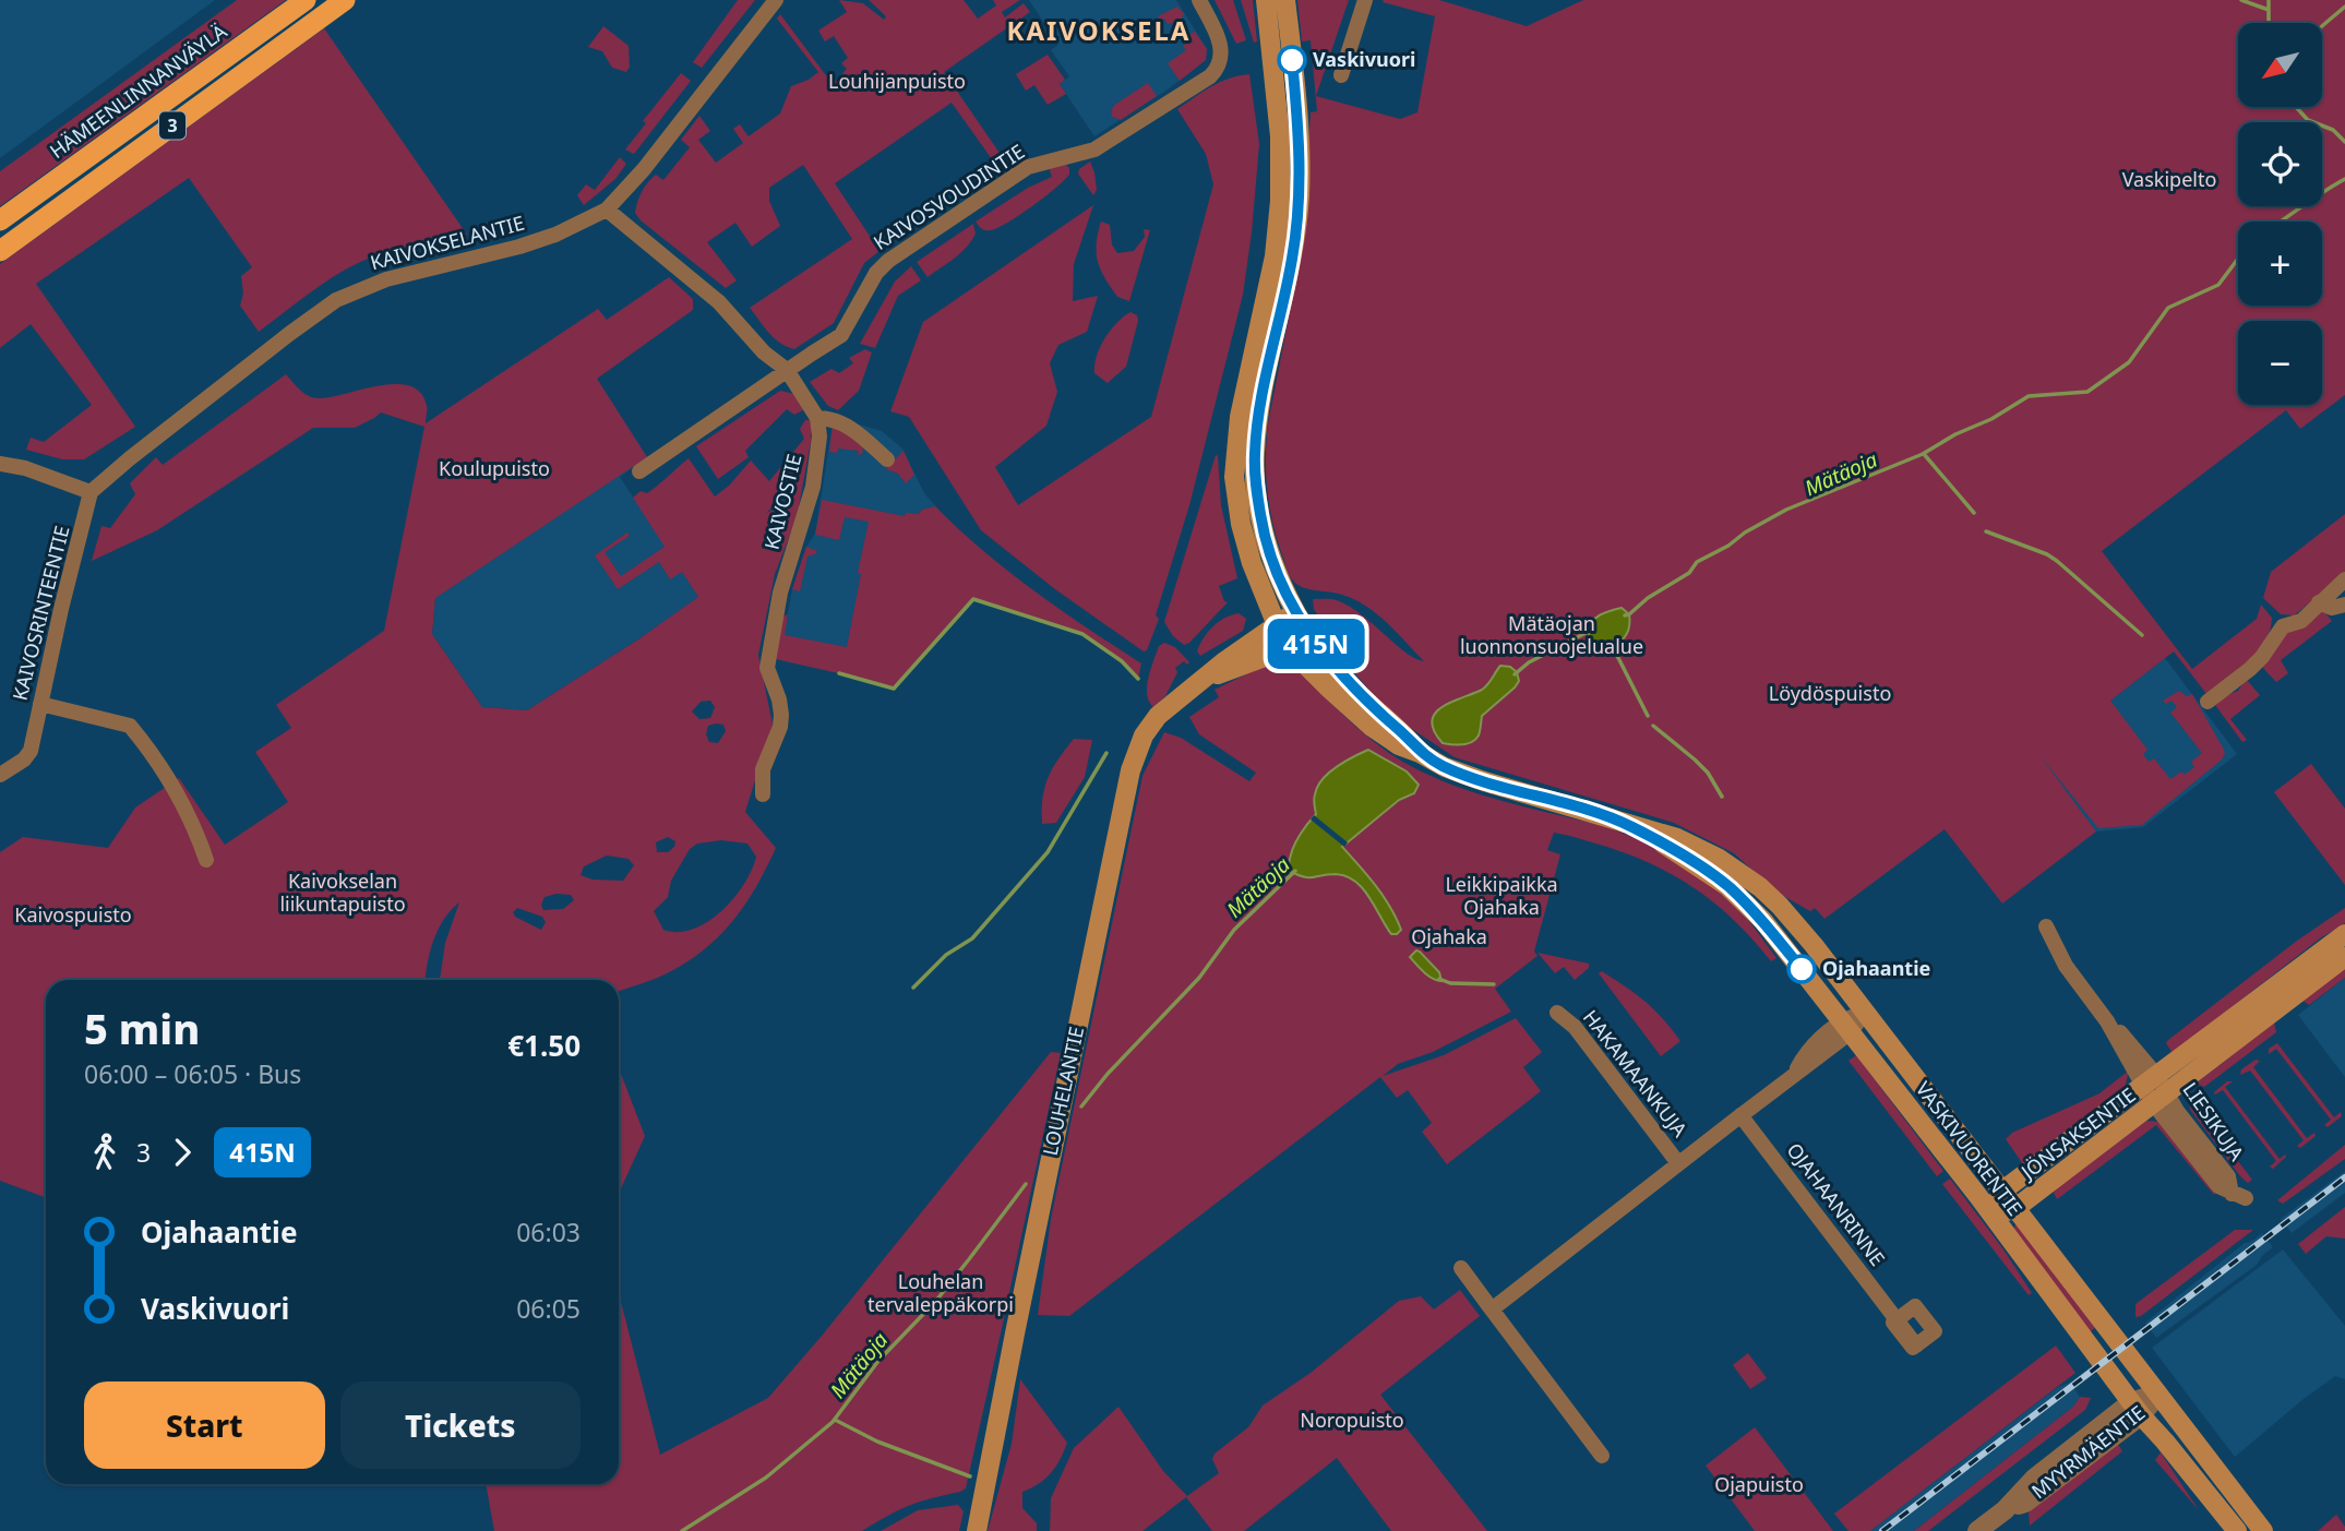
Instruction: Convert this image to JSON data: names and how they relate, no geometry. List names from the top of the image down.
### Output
{
  "streets": {
    "highway": ["HÄMEENLINNANVÄYLÄ", "3"],
    "main road": ["LOUHELANTIE", "JÖNSAKSENTIE", "VASKIVUORENTIE"],
    "street": [
      "KAIVOSVOUDINTIE",
      "KAIVOKSELANTIE",
      "KAIVOSTIE",
      "KAIVOSRINTEENTIE",
      "HAKAMAANKUJA",
      "LIESIKUJA",
      "OJAHAANRINNE",
      "MYYRMÄENTIE"
    ]
  },
  "crossings": [
    ["KAIVOKSELANTIE", "KAIVOSRINTEENTIE"],
    ["LOUHELANTIE", "VASKIVUORENTIE"],
    ["LIESIKUJA", "JÖNSAKSENTIE"],
    ["JÖNSAKSENTIE", "VASKIVUORENTIE"],
    ["VASKIVUORENTIE", "MYYRMÄENTIE"]
  ],
  "districts": ["KAIVOKSELA"],
  "water": ["Mätäoja"],
  "parks": [
    "Louhijanpuisto",
    "Vaskipelto",
    "Koulupuisto",
    "Mätäojan luonnonsuojelualue",
    "Löydöspuisto",
    "Kaivokselan liikuntapuisto",
    "Leikkipaikka Ojahaka",
    "Kaivospuisto",
    "Ojahaka",
    "Louhelan tervaleppäkorpi",
    "Noropuisto",
    "Ojapuisto"
  ],
  "places": ["Vaskivuori", "Ojahaantie"],
  "lines": ["bus line 415N"],
  "north": "bottom left",
  "page": {
    "on_map": "415N",
    "map_buttons": ["+", "−"],
    "heading": ["5 min", "06:00 – 06:05 · Bus", "€1.50"],
    "legs": ["3", "415N"],
    "list": [
      {
        "name": "Ojahaantie",
        "value": "06:03"
      },
      {
        "name": "Vaskivuori",
        "value": "06:05"
      }
    ],
    "buttons": ["Start", "Tickets"]
  }
}
